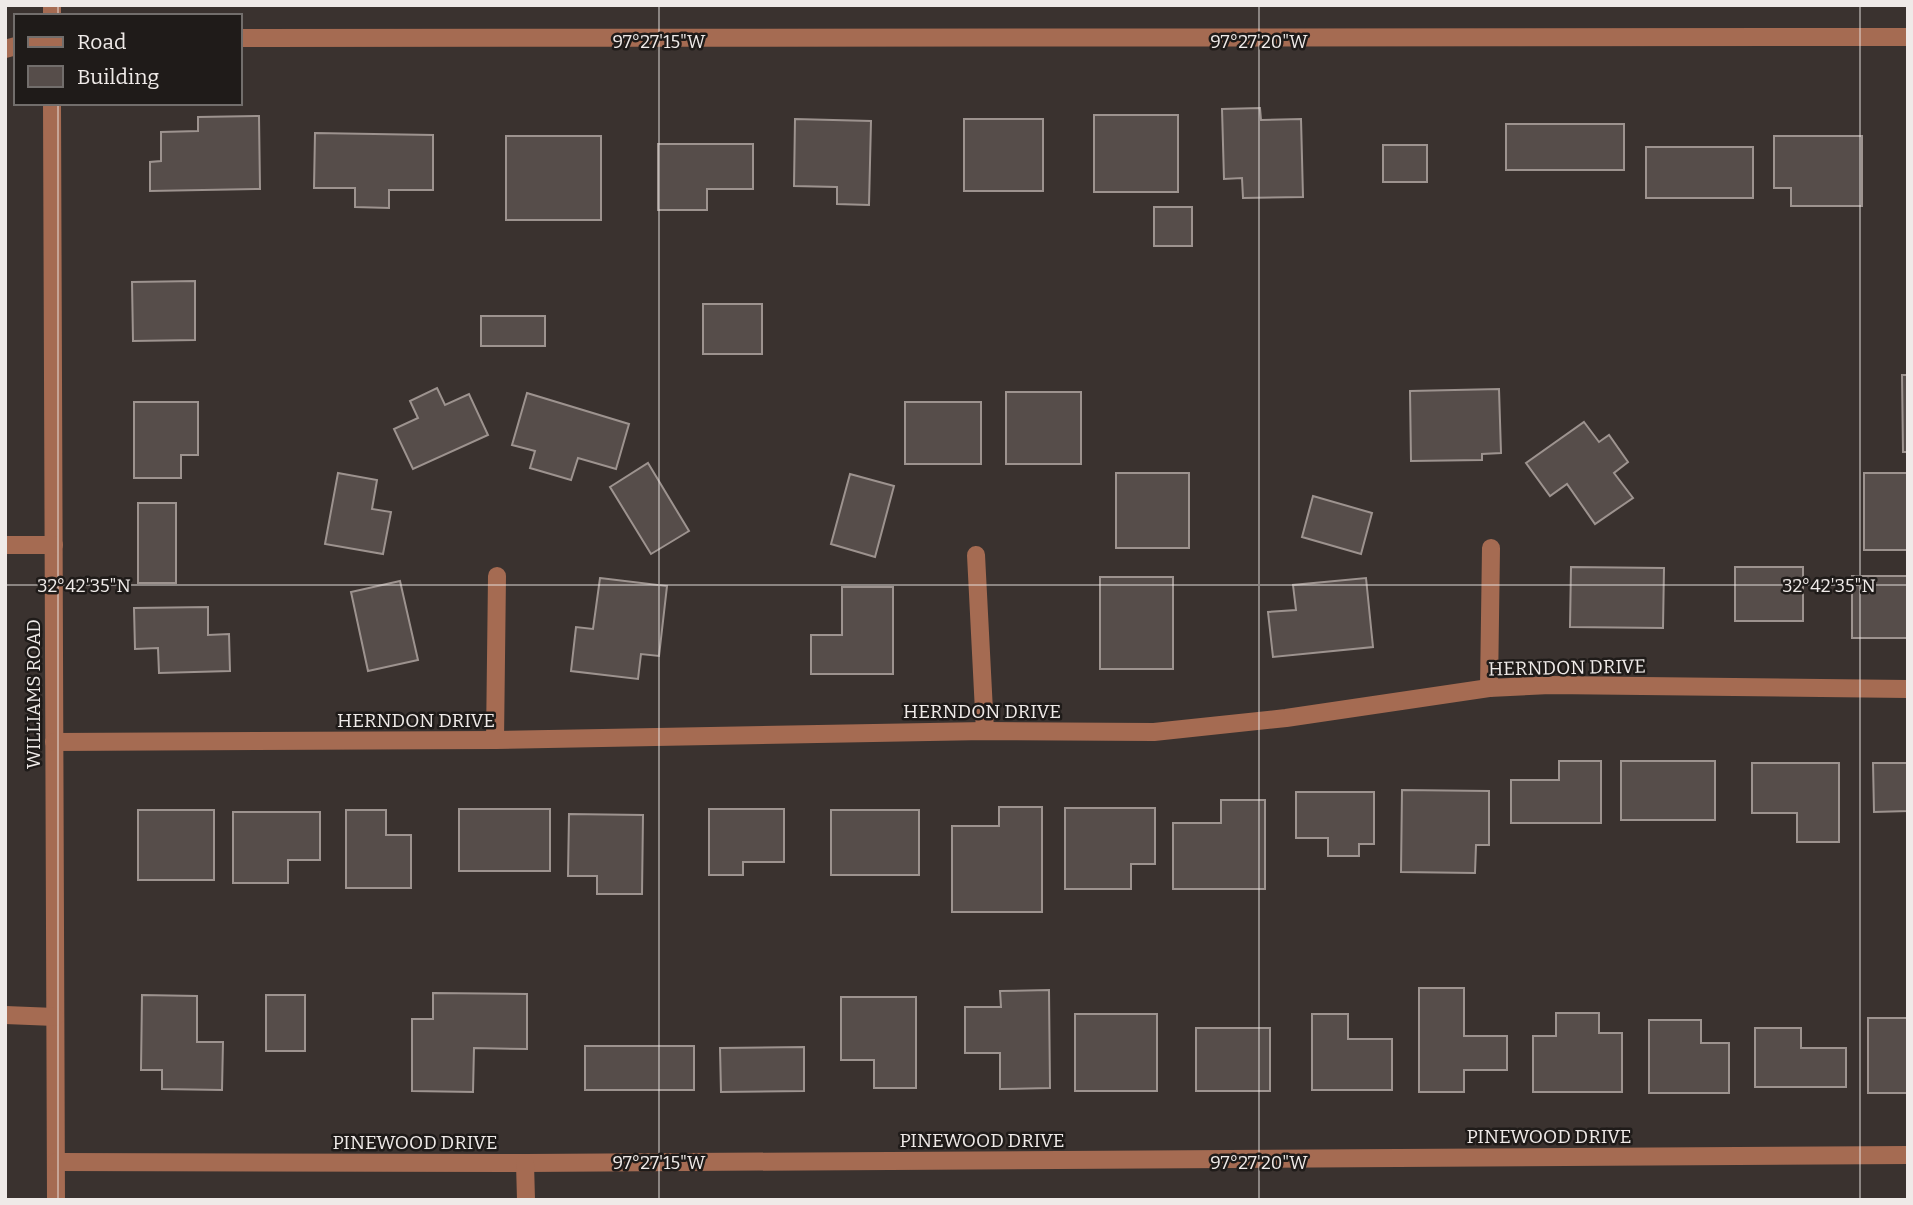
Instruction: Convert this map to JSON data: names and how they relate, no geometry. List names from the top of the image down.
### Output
{
  "streets": {
    "street": ["HERNDON DRIVE", "WILLIAMS ROAD", "PINEWOOD DRIVE"]
  },
  "crossings": [
    ["HERNDON DRIVE", "WILLIAMS ROAD"],
    ["WILLIAMS ROAD", "PINEWOOD DRIVE"]
  ],
  "legend": ["Road", "Building"],
  "coordinates": ["97°27'15\"W", "97°27'20\"W", "32°42'35\"N"]
}
